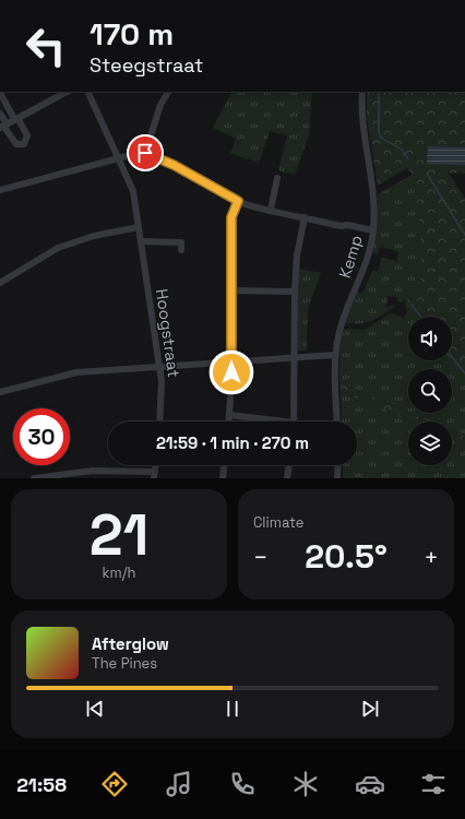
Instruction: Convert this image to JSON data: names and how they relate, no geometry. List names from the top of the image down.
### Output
{
  "streets": {
    "street": ["Kemp", "Hoogstraat"]
  },
  "page": {
    "turn": ["170 m", "Steegstraat"],
    "limit": "30",
    "trip": "21:59 · 1 min · 270 m",
    "tile": [
      ["21", "km/h"],
      "Climate"
    ],
    "heat": ["−", "20.5°", "+"],
    "song": ["Afterglow", "The Pines"],
    "tabs": "21:58"
  }
}
